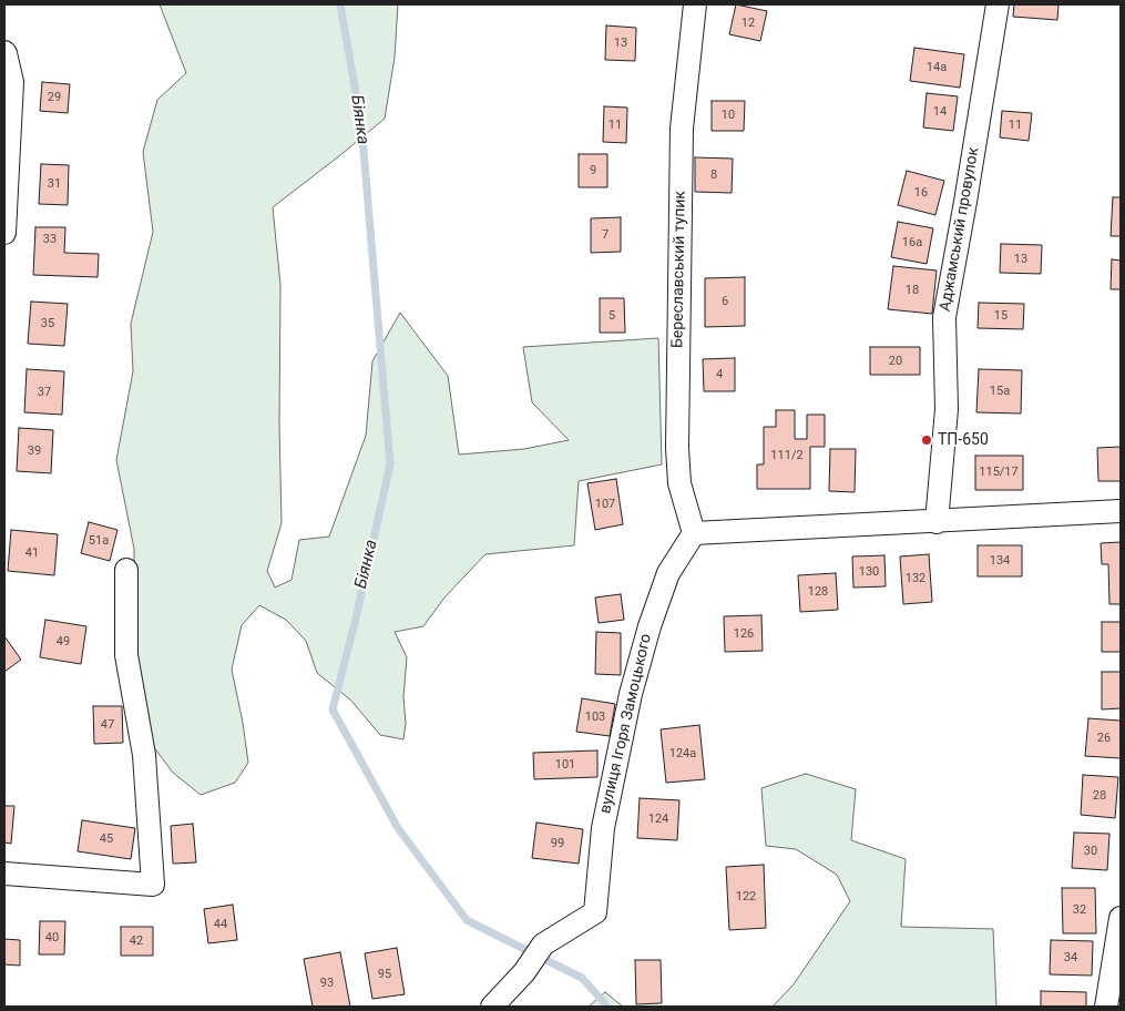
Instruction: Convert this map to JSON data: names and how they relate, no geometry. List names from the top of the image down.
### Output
{
  "streets": {
    "street": ["Аджамський провулок", "Береславський тупик", "вулиця Ігоря Замоцького"]
  },
  "crossings": [
    ["Береславський тупик", "вулиця Ігоря Замоцького"]
  ],
  "water": ["Біянка"],
  "places": ["ТП-650"],
  "house_numbers": [
    "12",
    "13",
    "14а",
    "29",
    "14",
    "10",
    "11",
    "11",
    "9",
    "8",
    "31",
    "16",
    "7",
    "33",
    "16а",
    "13",
    "18",
    "6",
    "5",
    "15",
    "35",
    "20",
    "4",
    "15а",
    "37",
    "39",
    "111/2",
    "115/17",
    "107",
    "51а",
    "41",
    "134",
    "130",
    "132",
    "128",
    "126",
    "49",
    "103",
    "47",
    "26",
    "124а",
    "101",
    "28",
    "124",
    "45",
    "99",
    "30",
    "122",
    "32",
    "44",
    "40",
    "42",
    "34",
    "95",
    "93"
  ]
}
